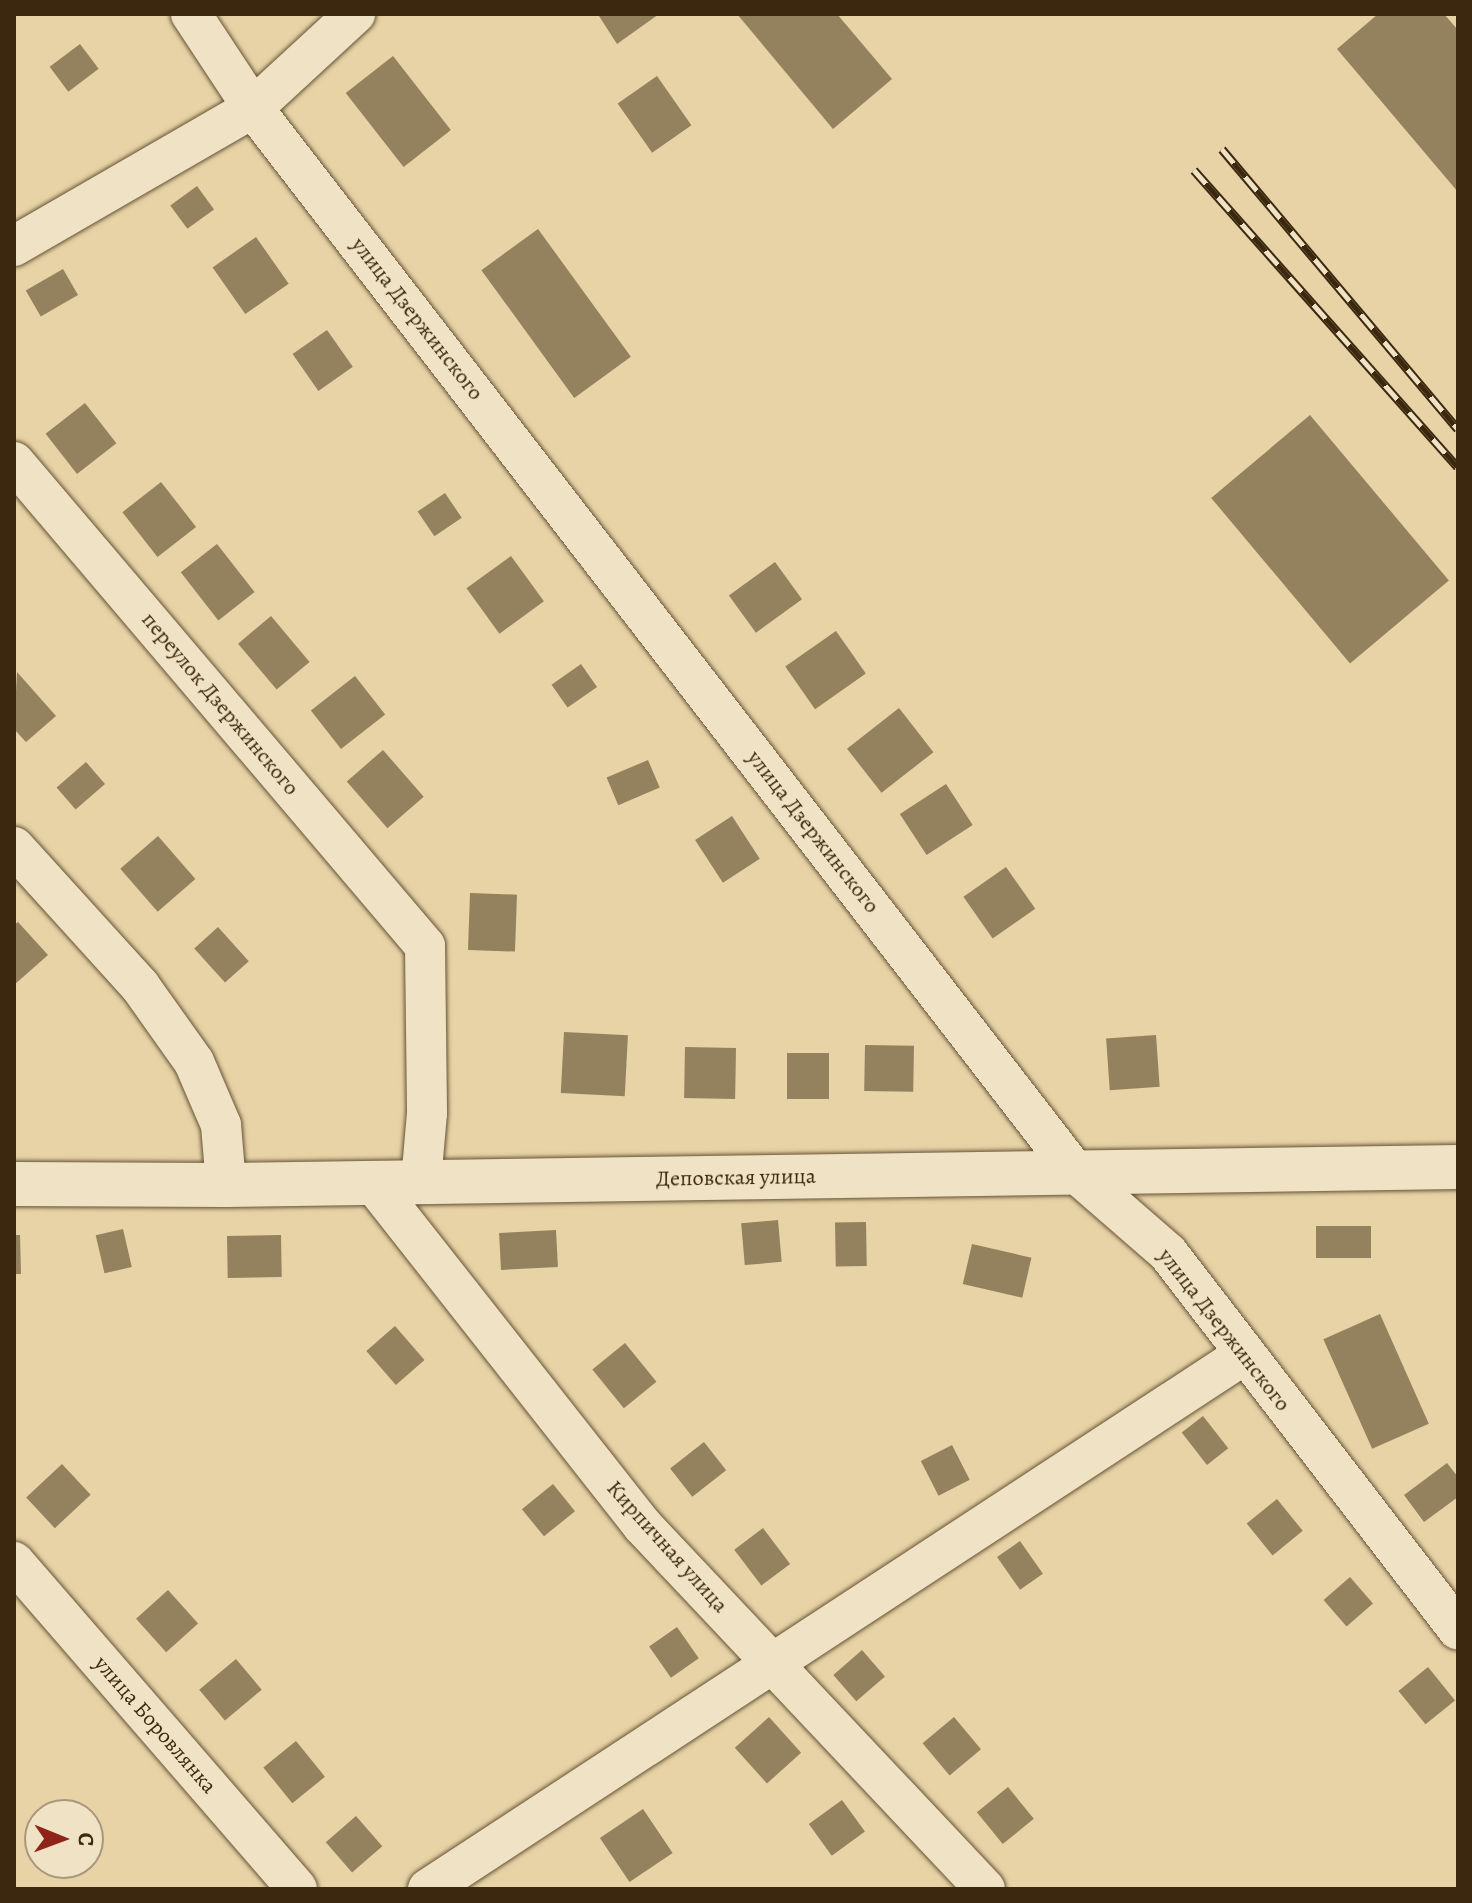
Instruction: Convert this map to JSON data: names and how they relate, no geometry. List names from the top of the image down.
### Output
{
  "streets": {
    "street": [
      "улица Дзержинского",
      "переулок Дзержинского",
      "Деповская улица",
      "Кирпичная улица",
      "улица Боровлянка"
    ]
  },
  "crossings": [
    ["улица Дзержинского", "Деповская улица"],
    ["переулок Дзержинского", "Деповская улица"],
    ["Деповская улица", "Кирпичная улица"]
  ],
  "north": "right"
}
